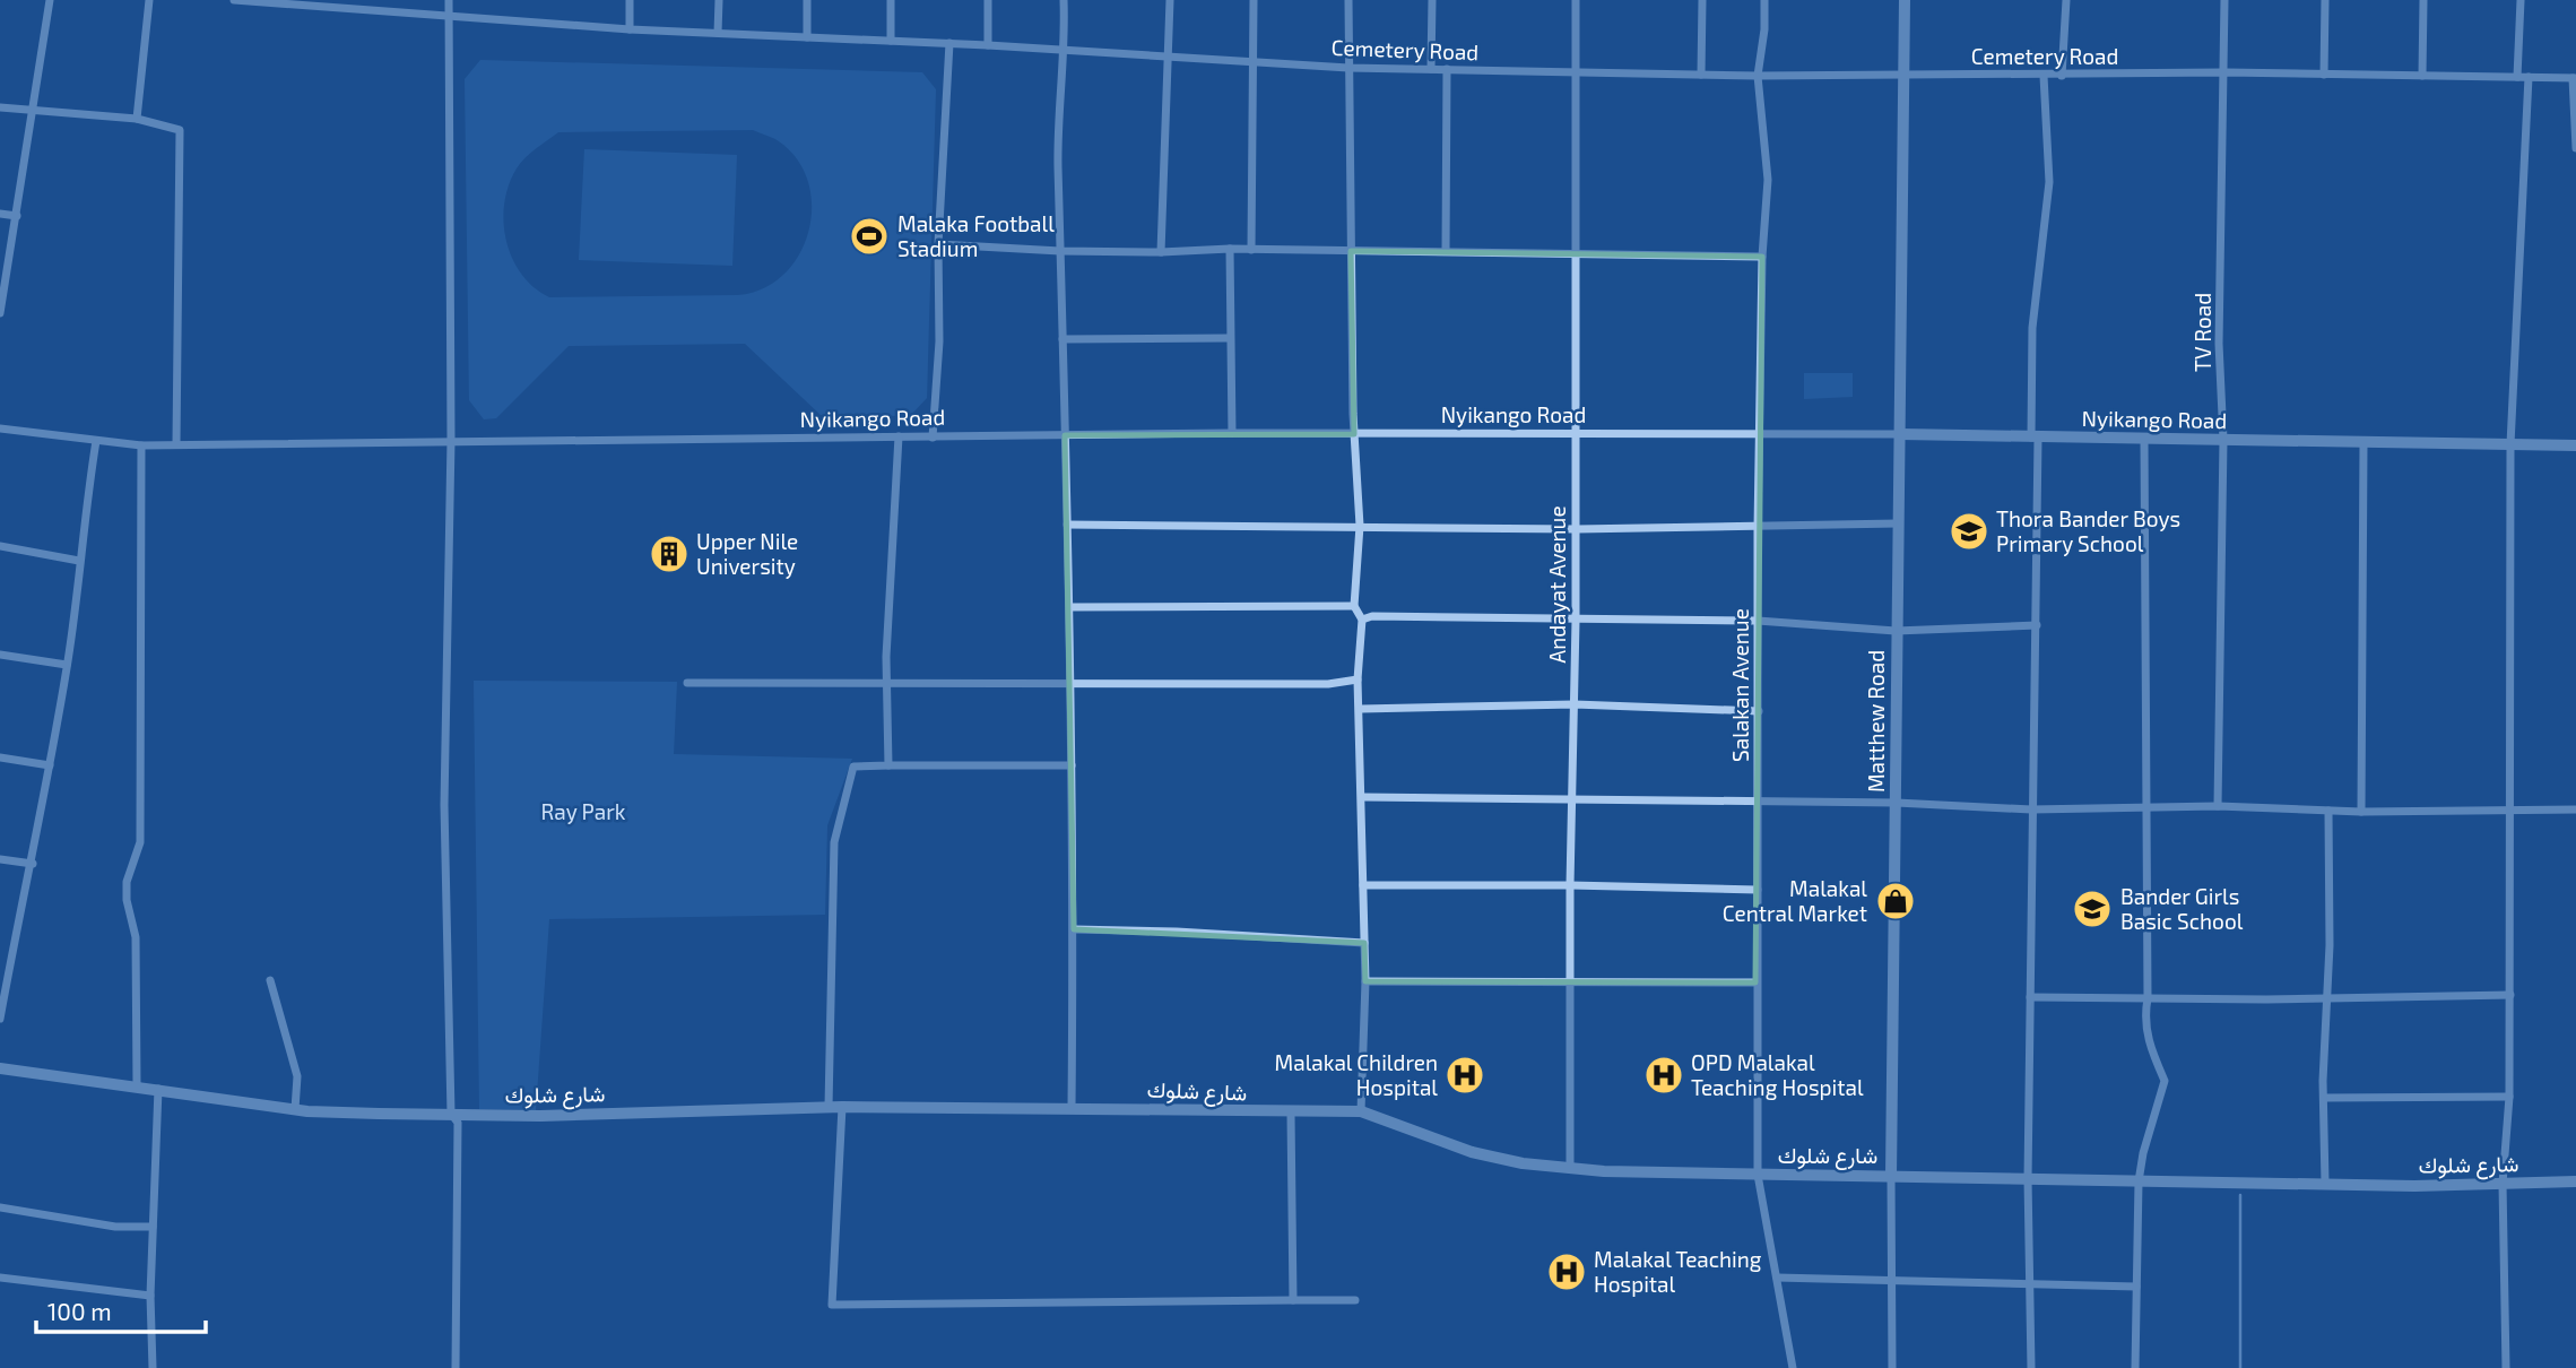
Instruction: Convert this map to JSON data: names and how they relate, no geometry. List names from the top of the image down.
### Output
{
  "streets": {
    "street": [
      "Cemetery Road",
      "TV Road",
      "Nyikango Road",
      "Andayat Avenue",
      "Salakan Avenue",
      "Matthew Road",
      "شارع شلوك"
    ]
  },
  "crossings": [
    ["Cemetery Road", "TV Road"],
    ["Cemetery Road", "Andayat Avenue"],
    ["Cemetery Road", "Salakan Avenue"],
    ["Cemetery Road", "Matthew Road"],
    ["TV Road", "Nyikango Road"],
    ["Nyikango Road", "Andayat Avenue"],
    ["Nyikango Road", "Salakan Avenue"],
    ["Nyikango Road", "Matthew Road"],
    ["Andayat Avenue", "شارع شلوك"],
    ["Salakan Avenue", "شارع شلوك"],
    ["Matthew Road", "شارع شلوك"]
  ],
  "parks": ["Ray Park"],
  "places": {
    "sports": ["Malaka Football Stadium"],
    "school or university": ["Thora Bander Boys Primary School", "Bander Girls Basic School"],
    "building": ["Upper Nile University"],
    "shop": ["Malakal Central Market"],
    "hospital": ["Malakal Children Hospital", "OPD Malakal Teaching Hospital", "Malakal Teaching Hospital"]
  },
  "scale_bar": "100 m"
}
